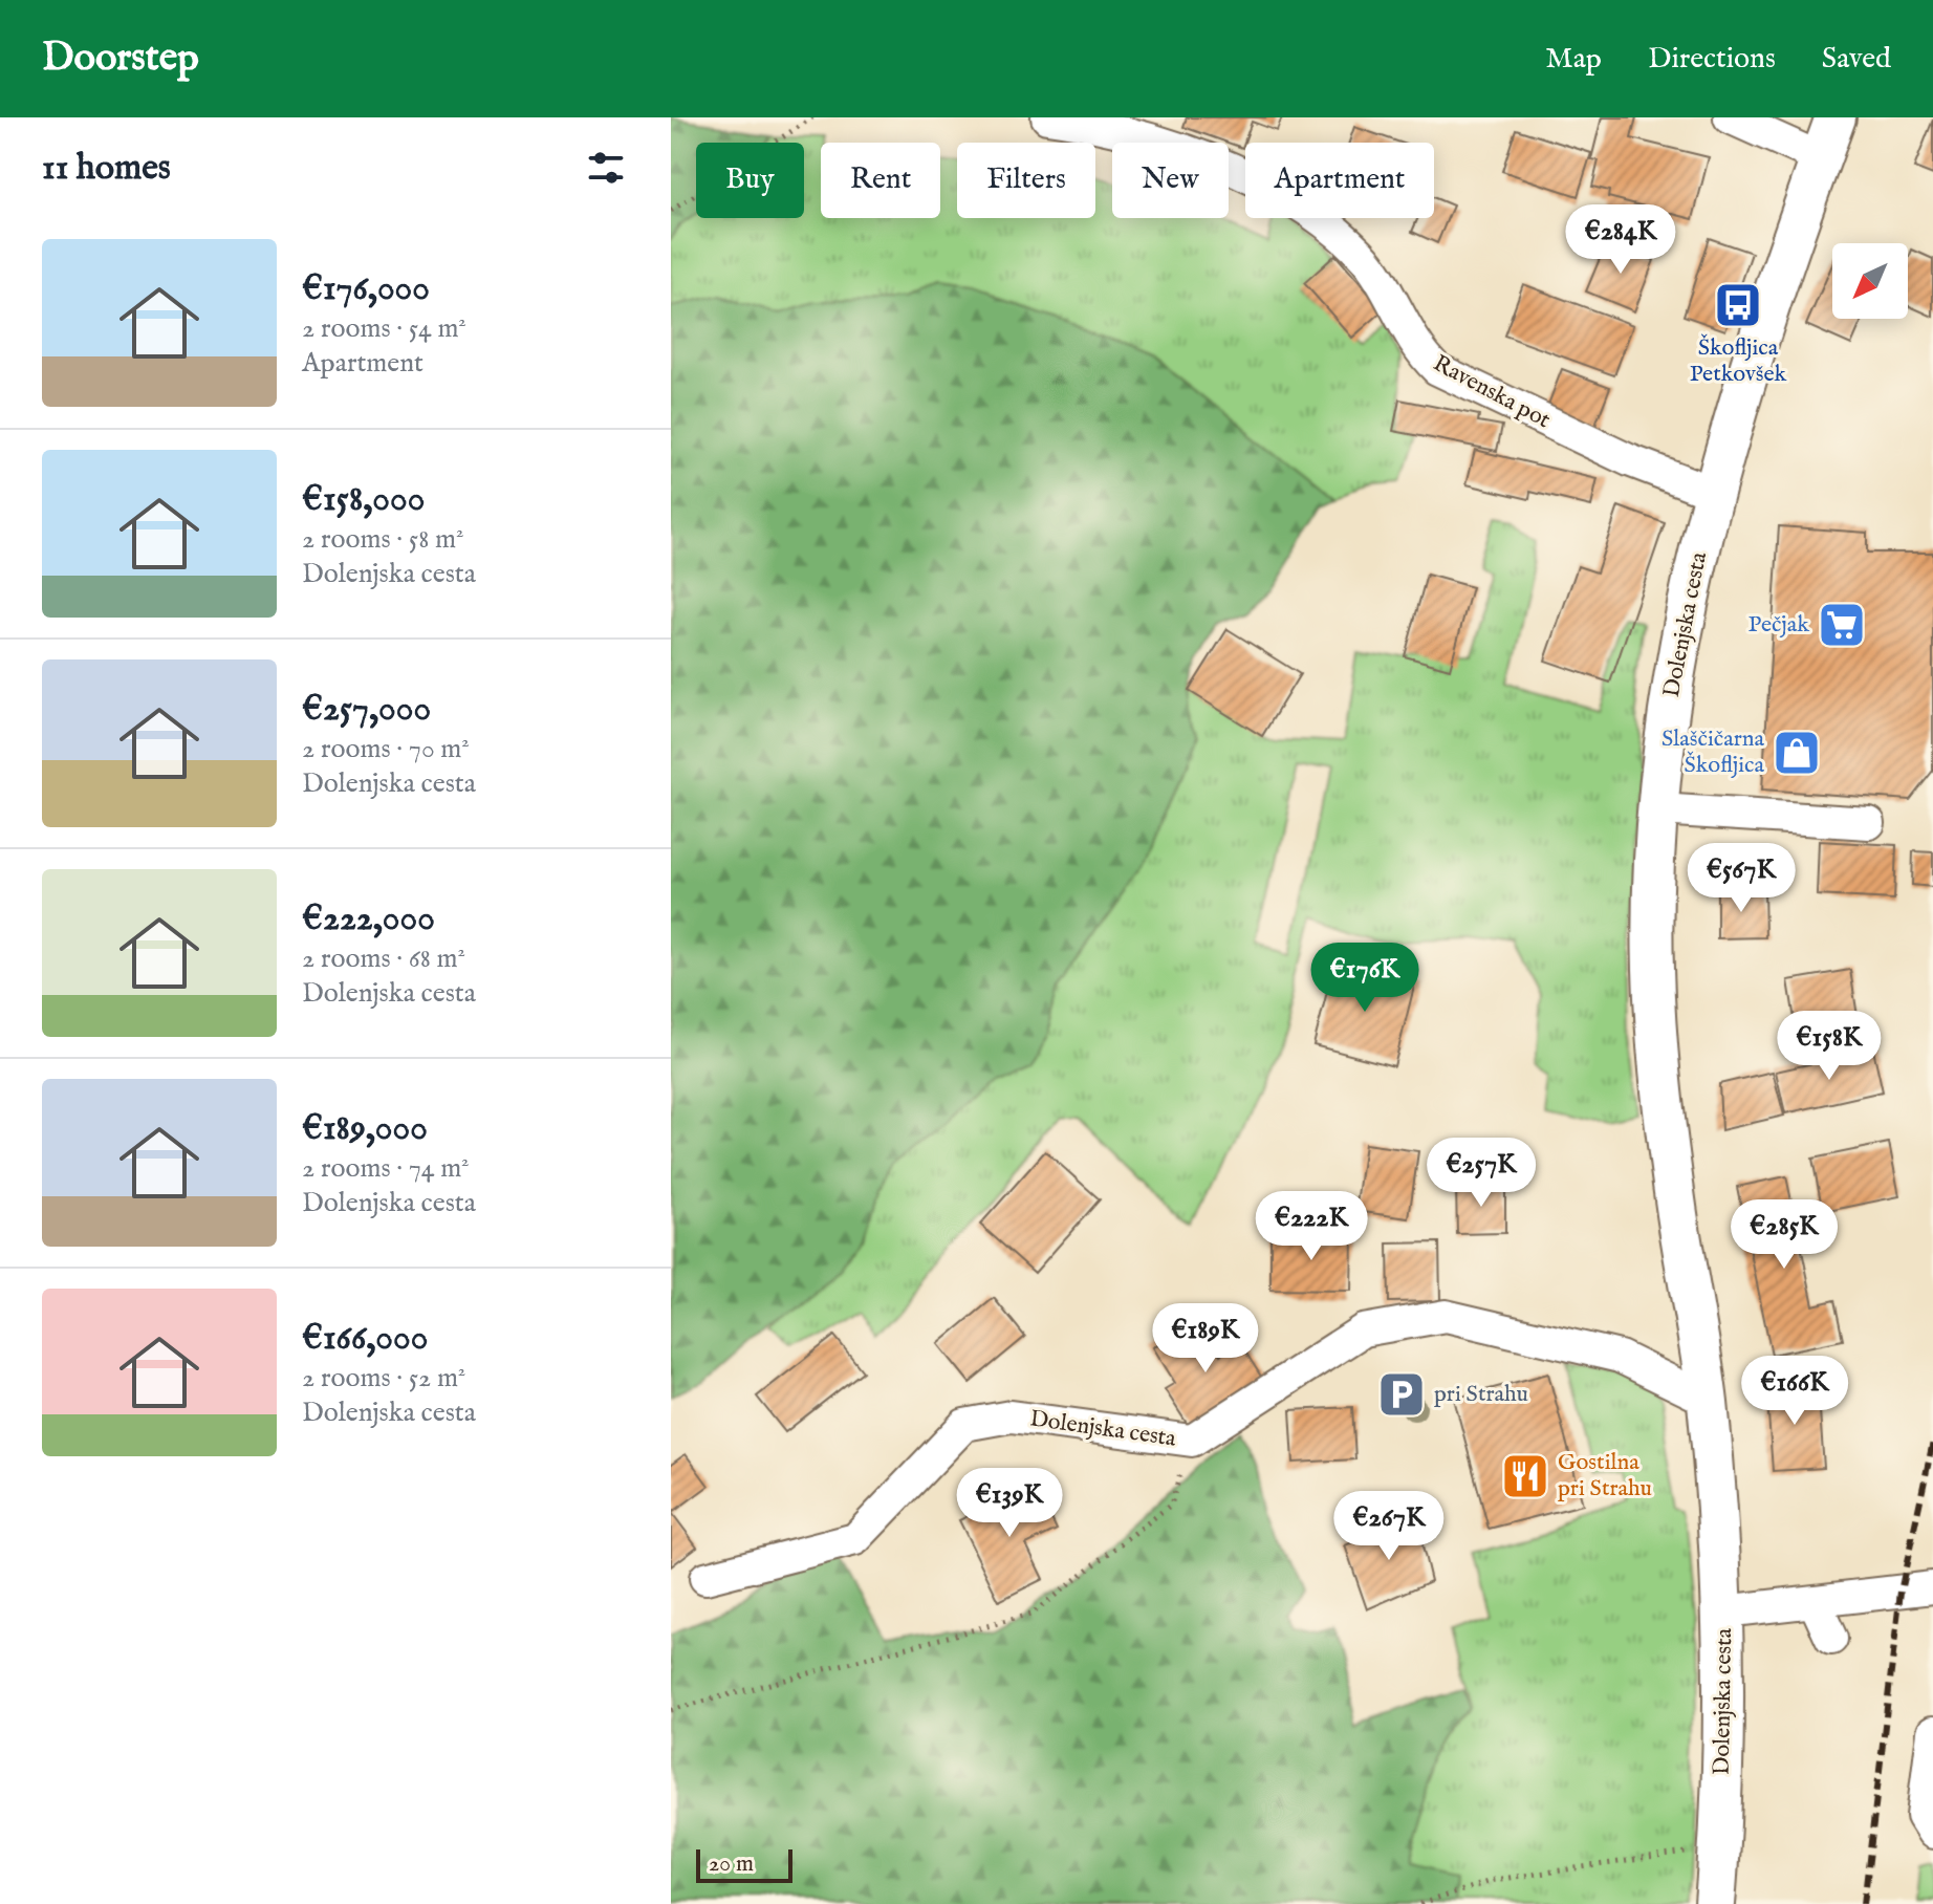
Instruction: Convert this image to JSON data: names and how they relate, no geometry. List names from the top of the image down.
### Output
{
  "streets": {
    "main road": ["Dolenjska cesta"],
    "street": ["Ravenska pot"]
  },
  "crossings": [
    ["Ravenska pot", "Dolenjska cesta"]
  ],
  "places": {
    "bus stop": ["Škofljica Petkovšek"],
    "supermarket": ["Pečjak"],
    "shop": ["Slaščičarna Škofljica"],
    "parking": ["pri Strahu"],
    "restaurant": ["Gostilna pri Strahu"]
  },
  "scale_bar": "20 m",
  "north": "bottom left",
  "page": {
    "header": "Doorstep",
    "nav": ["Map", "Directions", "Saved"],
    "heading": "11 homes",
    "chip": [
      "Buy",
      "Rent",
      "Filters",
      "New",
      "Apartment"
    ],
    "price": [
      "€284K",
      "€567K",
      "€176K",
      "€158K",
      "€257K",
      "€222K",
      "€285K",
      "€189K",
      "€166K",
      "€139K",
      "€267K"
    ],
    "list": [
      {
        "name": "€176,000",
        "note": "2 rooms · 54 m² · Apartment"
      },
      {
        "name": "€158,000",
        "note": "2 rooms · 58 m² · Dolenjska cesta"
      },
      {
        "name": "€257,000",
        "note": "2 rooms · 70 m² · Dolenjska cesta"
      },
      {
        "name": "€222,000",
        "note": "2 rooms · 68 m² · Dolenjska cesta"
      },
      {
        "name": "€189,000",
        "note": "2 rooms · 74 m² · Dolenjska cesta"
      },
      {
        "name": "€166,000",
        "note": "2 rooms · 52 m² · Dolenjska cesta"
      }
    ],
    "scale": "20 m"
  }
}
